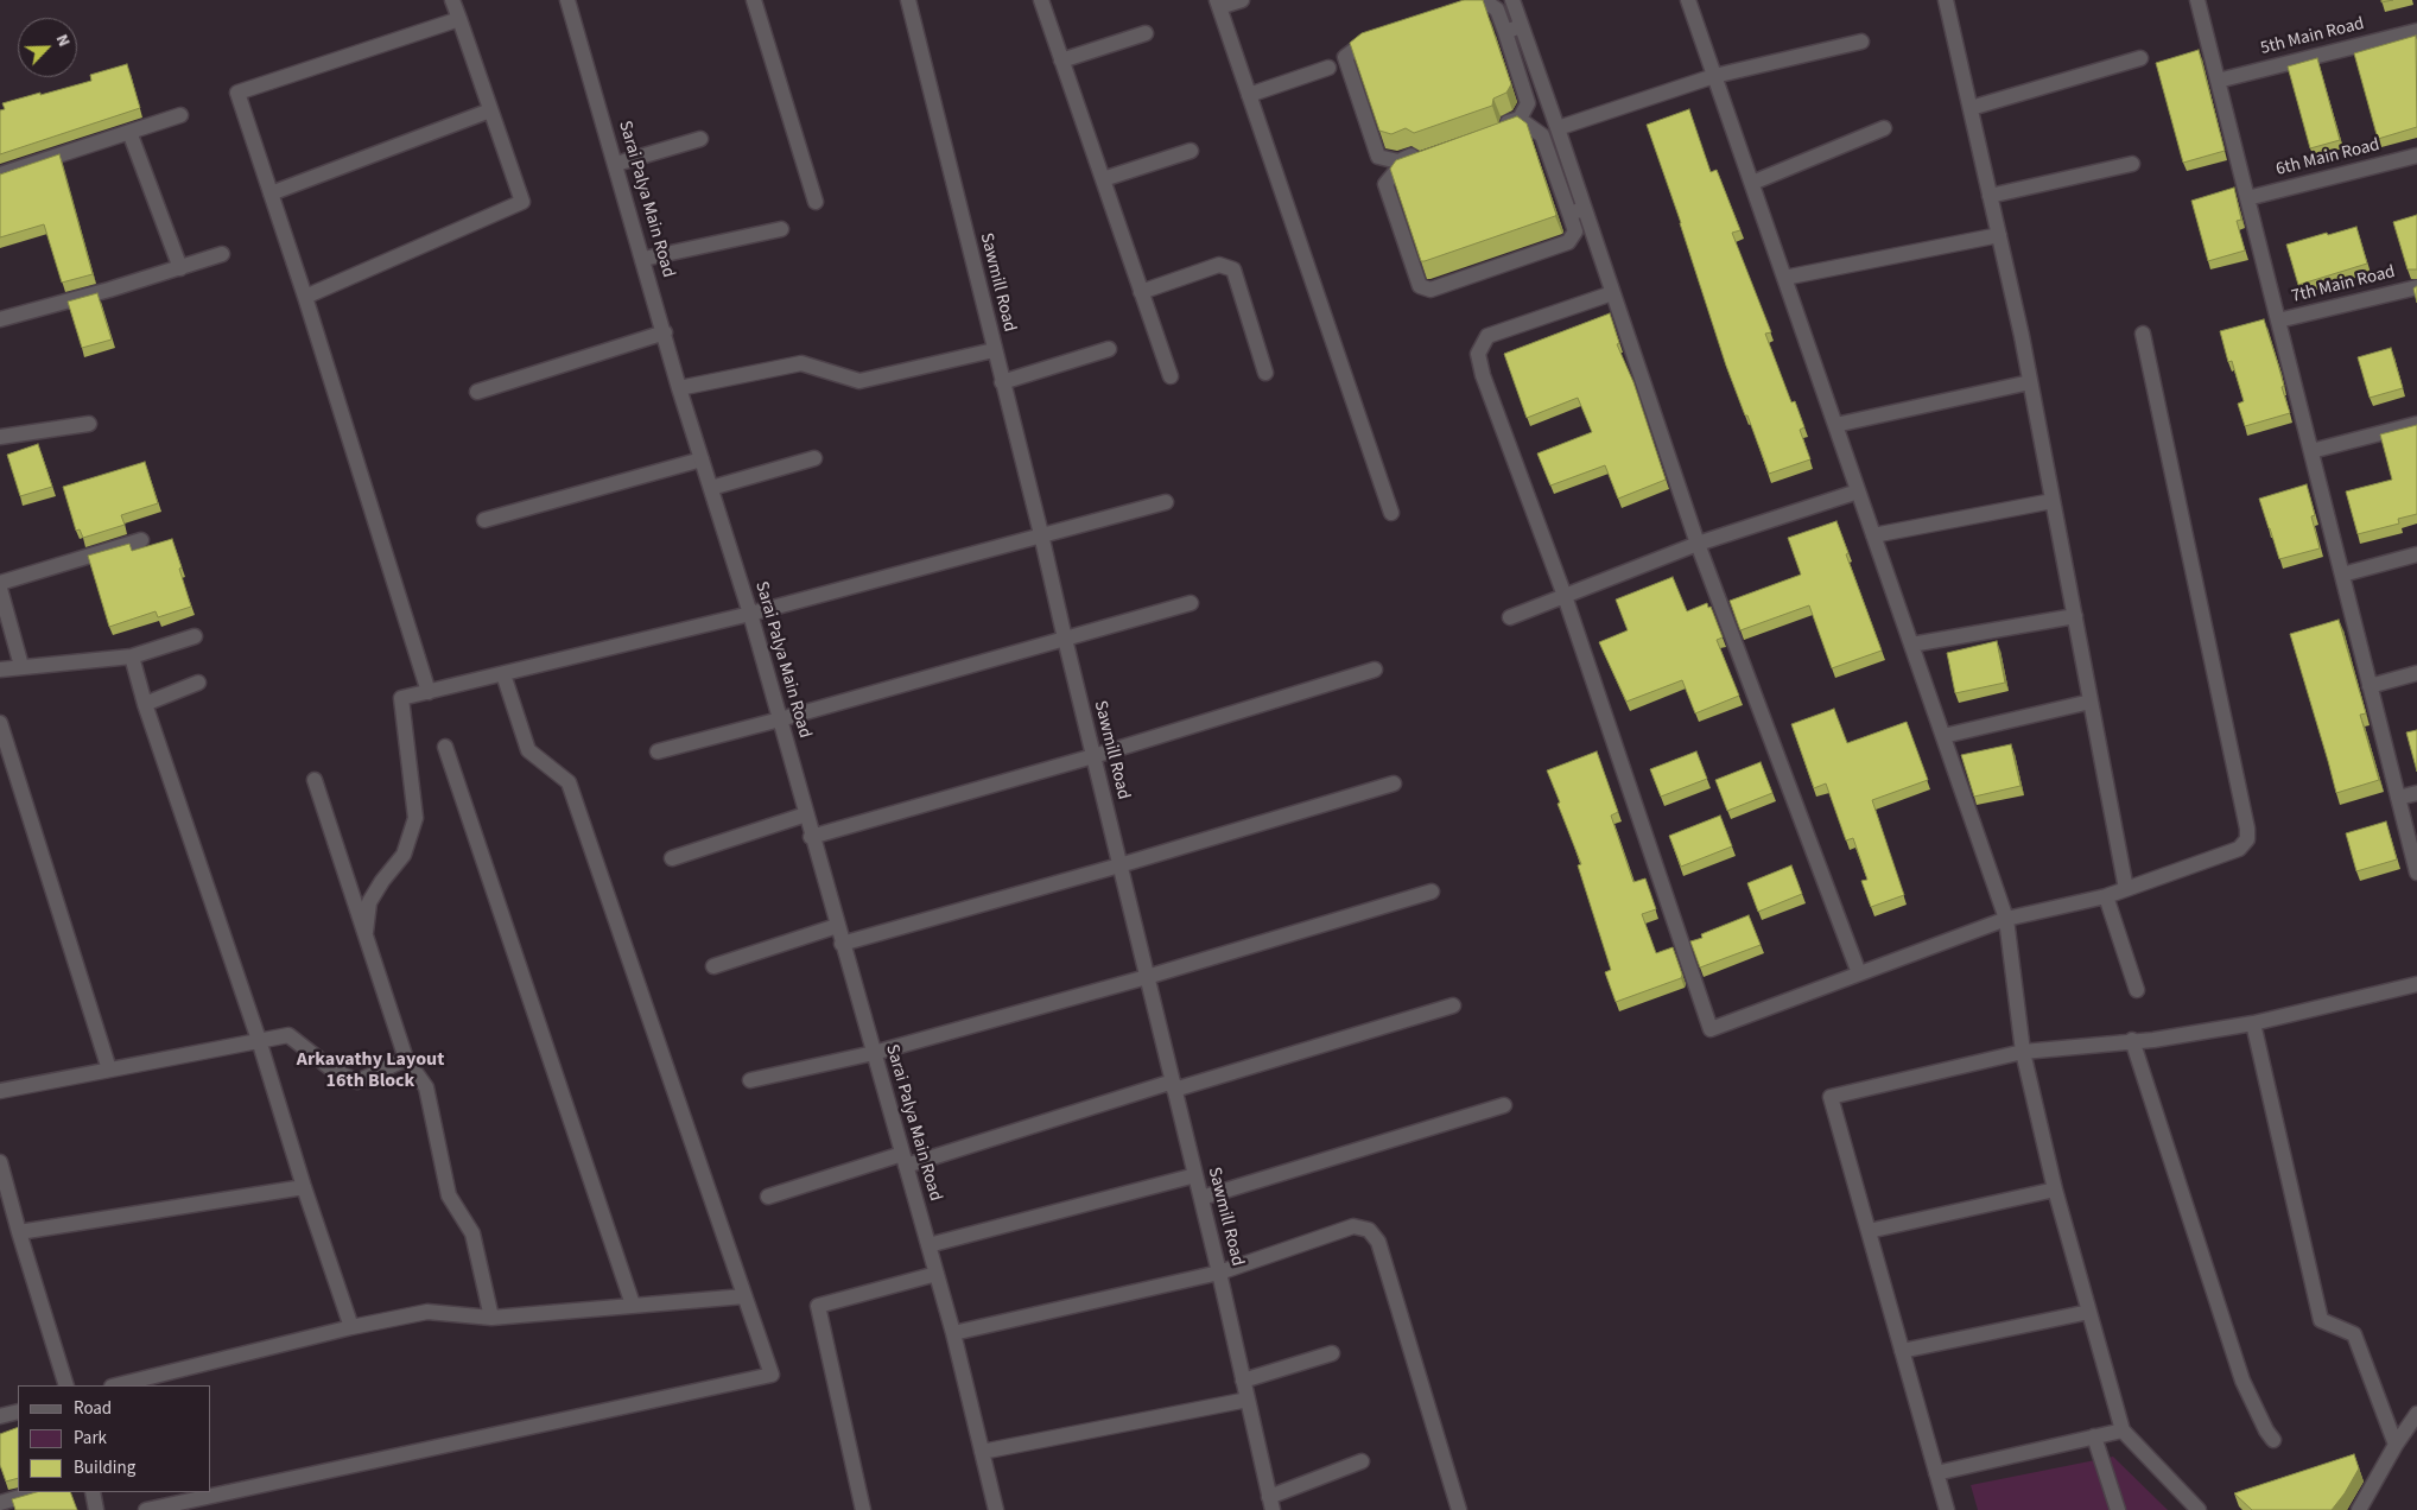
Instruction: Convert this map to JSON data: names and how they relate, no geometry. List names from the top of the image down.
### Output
{
  "streets": {
    "street": [
      "5th Main Road",
      "6th Main Road",
      "Sarai Palya Main Road",
      "Sawmill Road",
      "7th Main Road"
    ]
  },
  "districts": ["Arkavathy Layout 16th Block"],
  "legend": ["Road", "Park", "Building"],
  "north": "top right"
}
